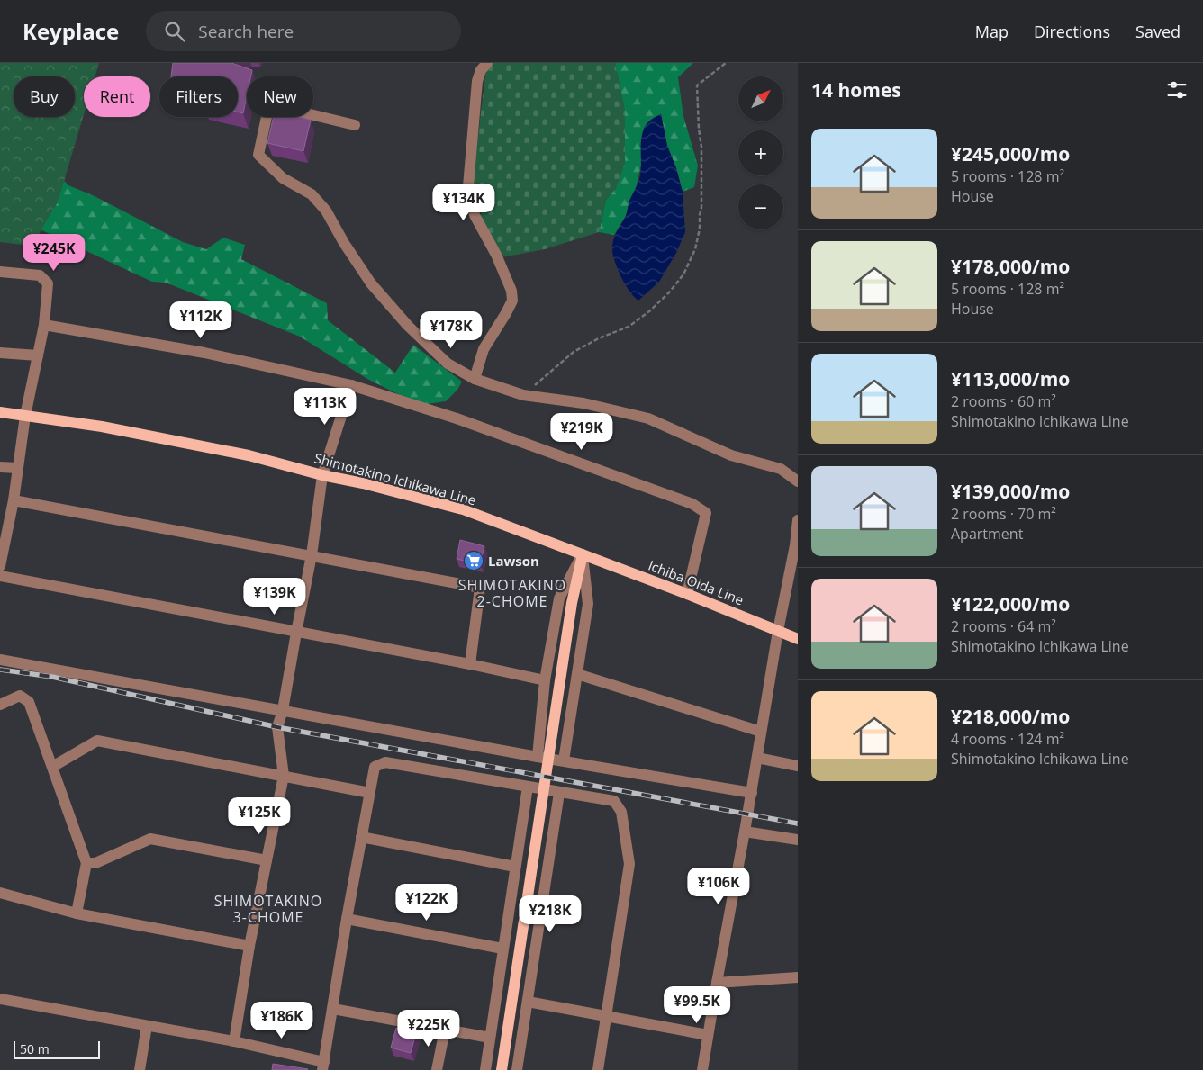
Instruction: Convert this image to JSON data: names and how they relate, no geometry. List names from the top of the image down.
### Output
{
  "streets": {
    "main road": ["Shimotakino Ichikawa Line", "Ichiba Oida Line"]
  },
  "crossings": [
    ["Shimotakino Ichikawa Line", "Ichiba Oida Line"]
  ],
  "districts": ["SHIMOTAKINO 2-CHOME", "SHIMOTAKINO 3-CHOME"],
  "places": {
    "supermarket": ["Lawson"]
  },
  "scale_bar": "50 m",
  "north": "top right",
  "page": {
    "header": "Keyplace",
    "search": "Search here",
    "nav": ["Map", "Directions", "Saved"],
    "heading": "14 homes",
    "map_buttons": ["+", "−"],
    "chip": [
      "Buy",
      "Rent",
      "Filters",
      "New"
    ],
    "list": [
      {
        "name": "¥245,000/mo",
        "note": "5 rooms · 128 m² · House"
      },
      {
        "name": "¥178,000/mo",
        "note": "5 rooms · 128 m² · House"
      },
      {
        "name": "¥113,000/mo",
        "note": "2 rooms · 60 m² · Shimotakino Ichikawa Line"
      },
      {
        "name": "¥139,000/mo",
        "note": "2 rooms · 70 m² · Apartment"
      },
      {
        "name": "¥122,000/mo",
        "note": "2 rooms · 64 m² · Shimotakino Ichikawa Line"
      },
      {
        "name": "¥218,000/mo",
        "note": "4 rooms · 124 m² · Shimotakino Ichikawa Line"
      }
    ],
    "price": [
      "¥134K",
      "¥245K",
      "¥112K",
      "¥178K",
      "¥113K",
      "¥219K",
      "¥139K",
      "¥125K",
      "¥106K",
      "¥122K",
      "¥218K",
      "¥99.5K",
      "¥186K",
      "¥225K"
    ],
    "scale": "50 m"
  }
}
